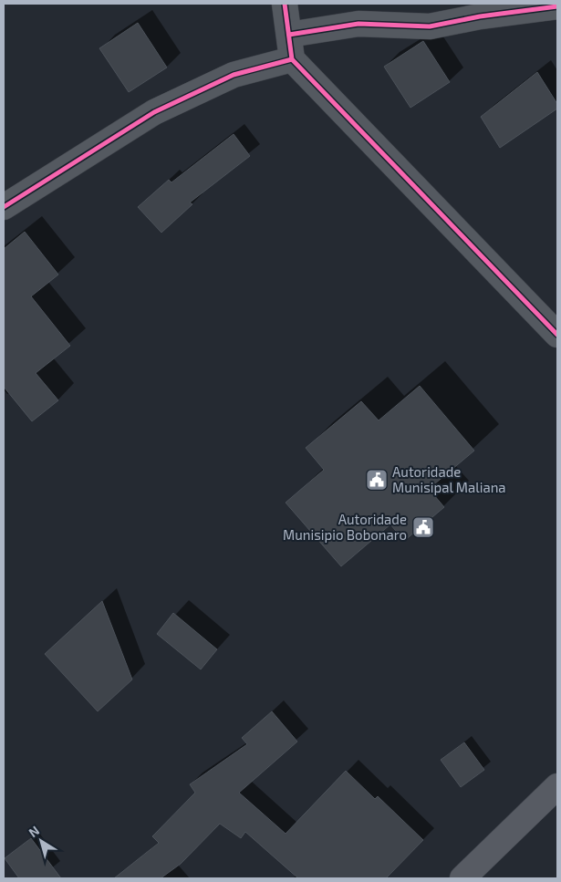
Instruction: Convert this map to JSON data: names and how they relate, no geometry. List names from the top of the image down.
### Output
{
  "places": {
    "public building": ["Autoridade Munisipal Maliana", "Autoridade Munisipio Bobonaro"]
  },
  "north": "top left"
}
